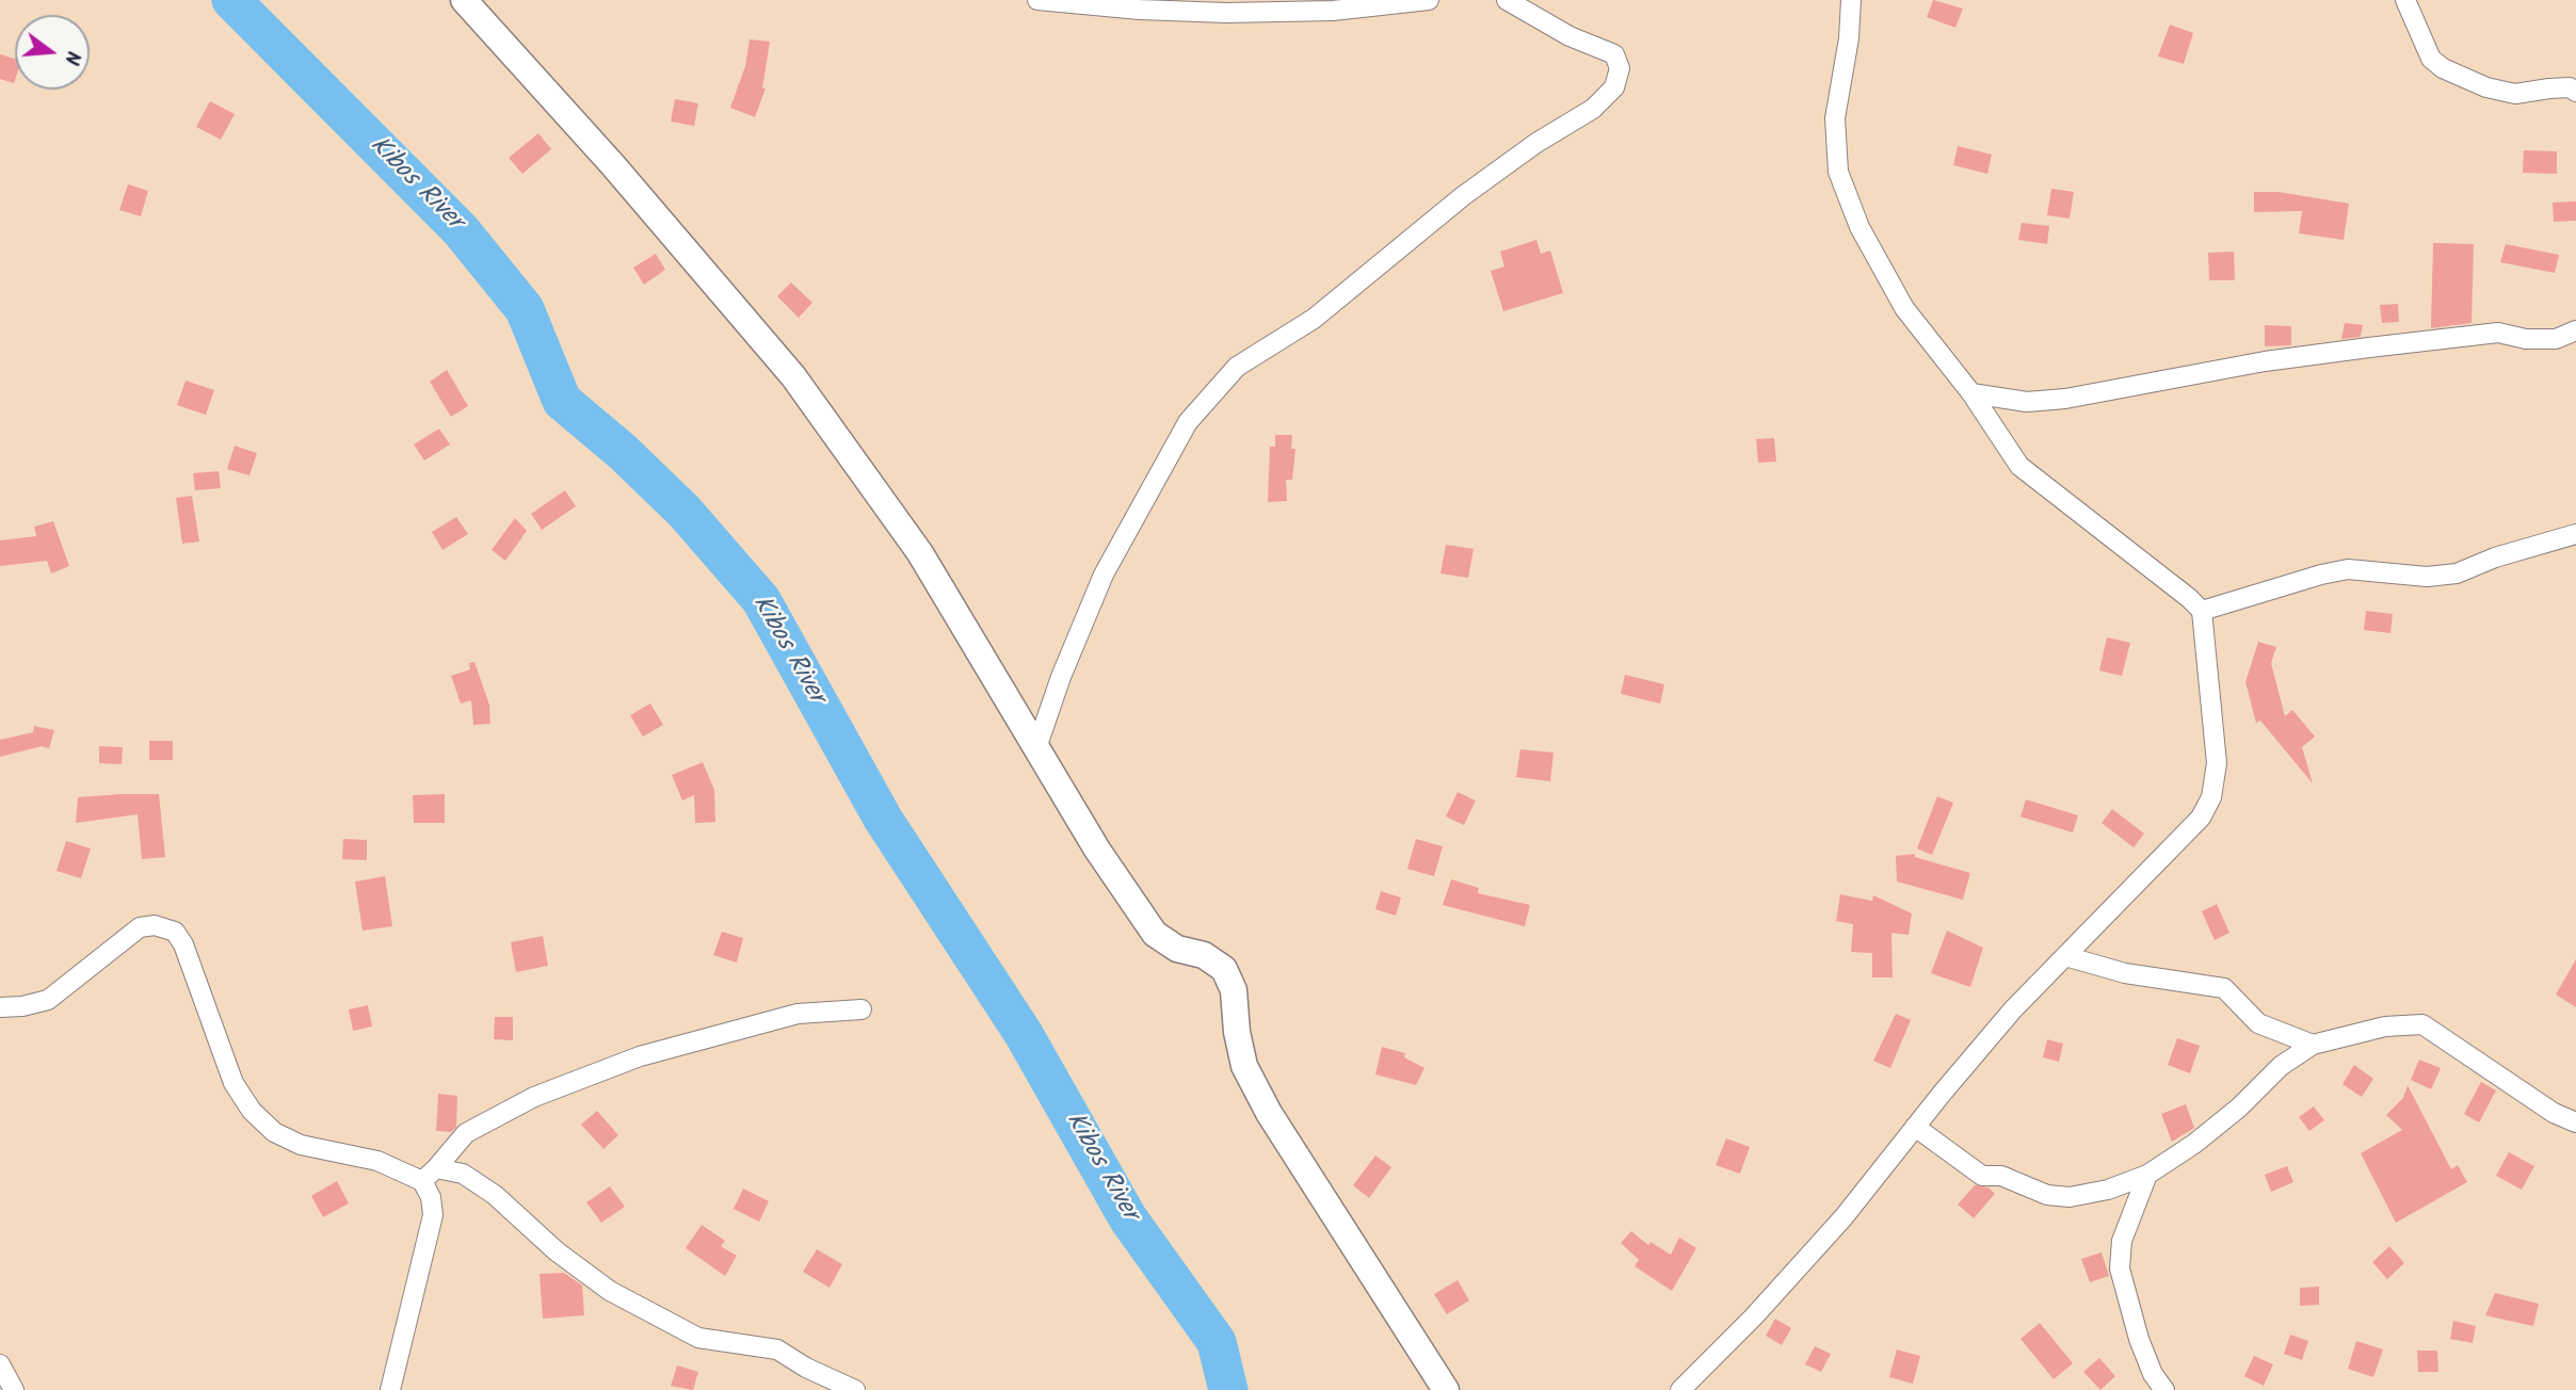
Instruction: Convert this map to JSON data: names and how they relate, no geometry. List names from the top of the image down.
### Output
{
  "water": ["Kibos River"],
  "north": "right"
}
